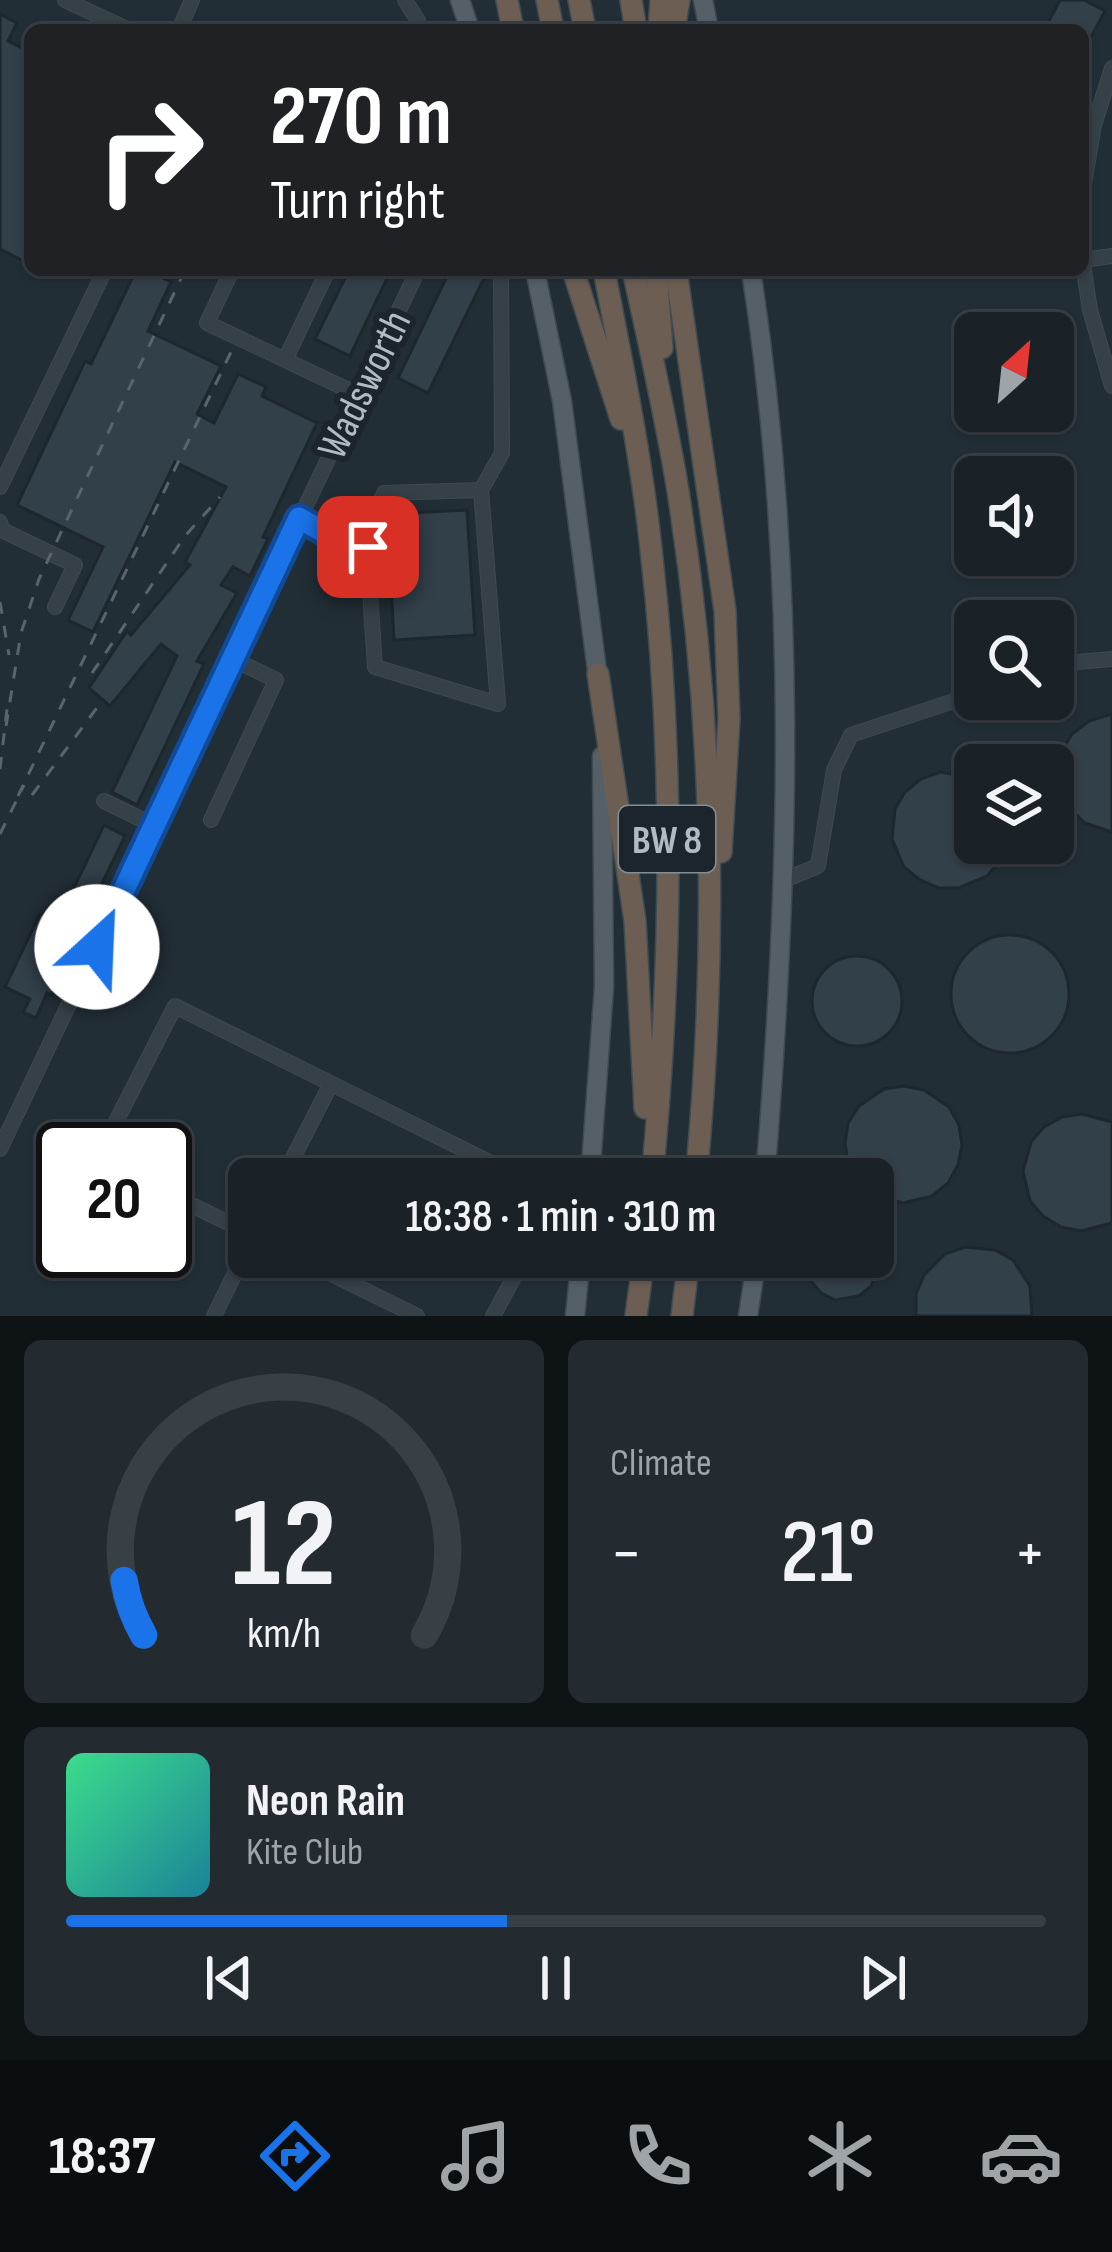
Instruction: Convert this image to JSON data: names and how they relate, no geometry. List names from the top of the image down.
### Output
{
  "streets": {
    "highway": ["BW 8"],
    "street": ["Wadsworth"]
  },
  "north": "top right",
  "page": {
    "turn": ["270 m", "Turn right"],
    "limit": "20",
    "trip": "18:38 · 1 min · 310 m",
    "tile": "Climate",
    "heat": ["−", "21°", "+"],
    "song": ["Neon Rain", "Kite Club"],
    "tabs": "18:37",
    "gauge": ["12", "km/h"]
  }
}
